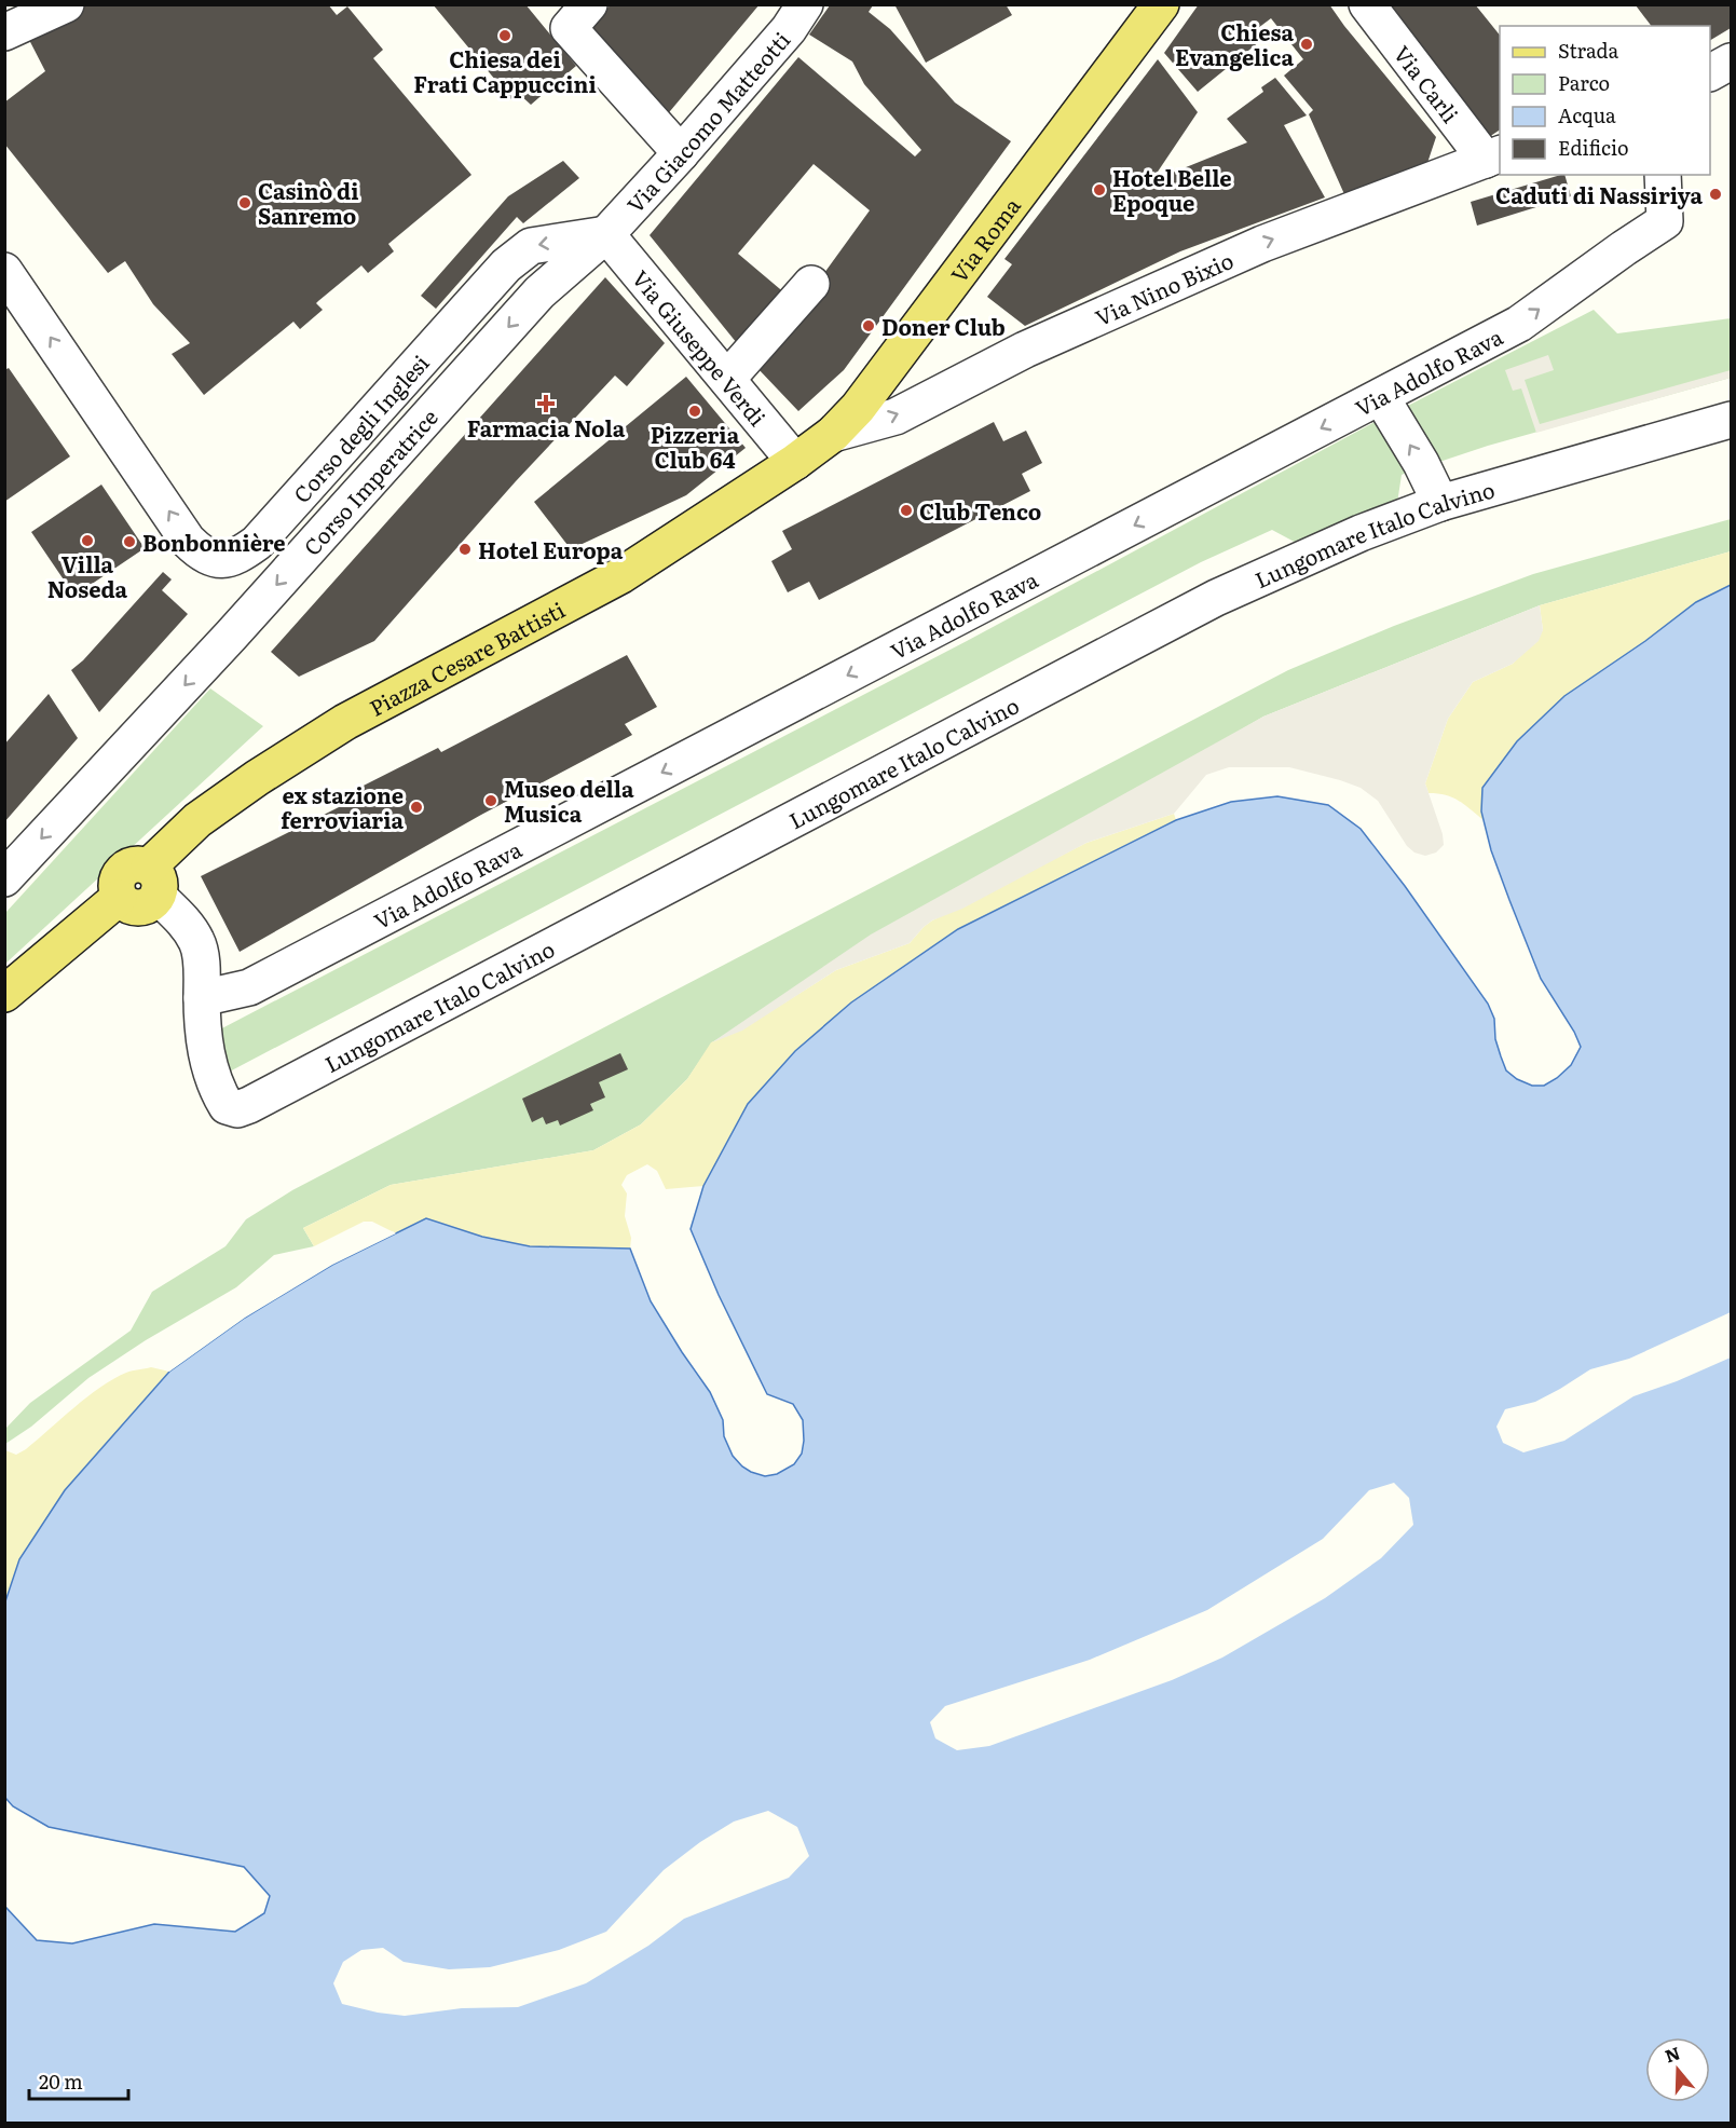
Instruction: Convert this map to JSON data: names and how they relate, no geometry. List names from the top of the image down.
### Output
{
  "streets": {
    "main road": ["Via Roma", "Piazza Cesare Battisti"],
    "street": [
      "Via Carli",
      "Via Giacomo Matteotti",
      "Via Nino Bixio",
      "Via Giuseppe Verdi",
      "Via Adolfo Rava",
      "Corso degli Inglesi",
      "Corso Imperatrice",
      "Lungomare Italo Calvino"
    ]
  },
  "crossings": [
    ["Via Carli", "Via Nino Bixio"],
    ["Via Giacomo Matteotti", "Via Giuseppe Verdi"],
    ["Via Giacomo Matteotti", "Corso degli Inglesi"],
    ["Via Giacomo Matteotti", "Corso Imperatrice"],
    ["Via Roma", "Via Nino Bixio"],
    ["Via Roma", "Via Giuseppe Verdi"],
    ["Via Roma", "Piazza Cesare Battisti"],
    ["Via Giuseppe Verdi", "Corso degli Inglesi"],
    ["Via Giuseppe Verdi", "Corso Imperatrice"],
    ["Via Giuseppe Verdi", "Piazza Cesare Battisti"],
    ["Via Adolfo Rava", "Lungomare Italo Calvino"],
    ["Corso degli Inglesi", "Corso Imperatrice"]
  ],
  "one_way": ["Via Nino Bixio", "Corso Imperatrice"],
  "places": {
    "other": [
      "Chiesa dei Frati Cappuccini",
      "Chiesa Evangelica",
      "Hotel Belle Epoque",
      "Caduti di Nassiriya",
      "Casinò di Sanremo",
      "Doner Club",
      "Pizzeria Club 64",
      "Club Tenco",
      "Villa Noseda",
      "Bonbonnière",
      "Hotel Europa",
      "Museo della Musica",
      "ex stazione ferroviaria"
    ],
    "health": ["Farmacia Nola"]
  },
  "legend": [
    "Strada",
    "Parco",
    "Acqua",
    "Edificio"
  ],
  "scale_bar": "20 m",
  "north": "top"
}
